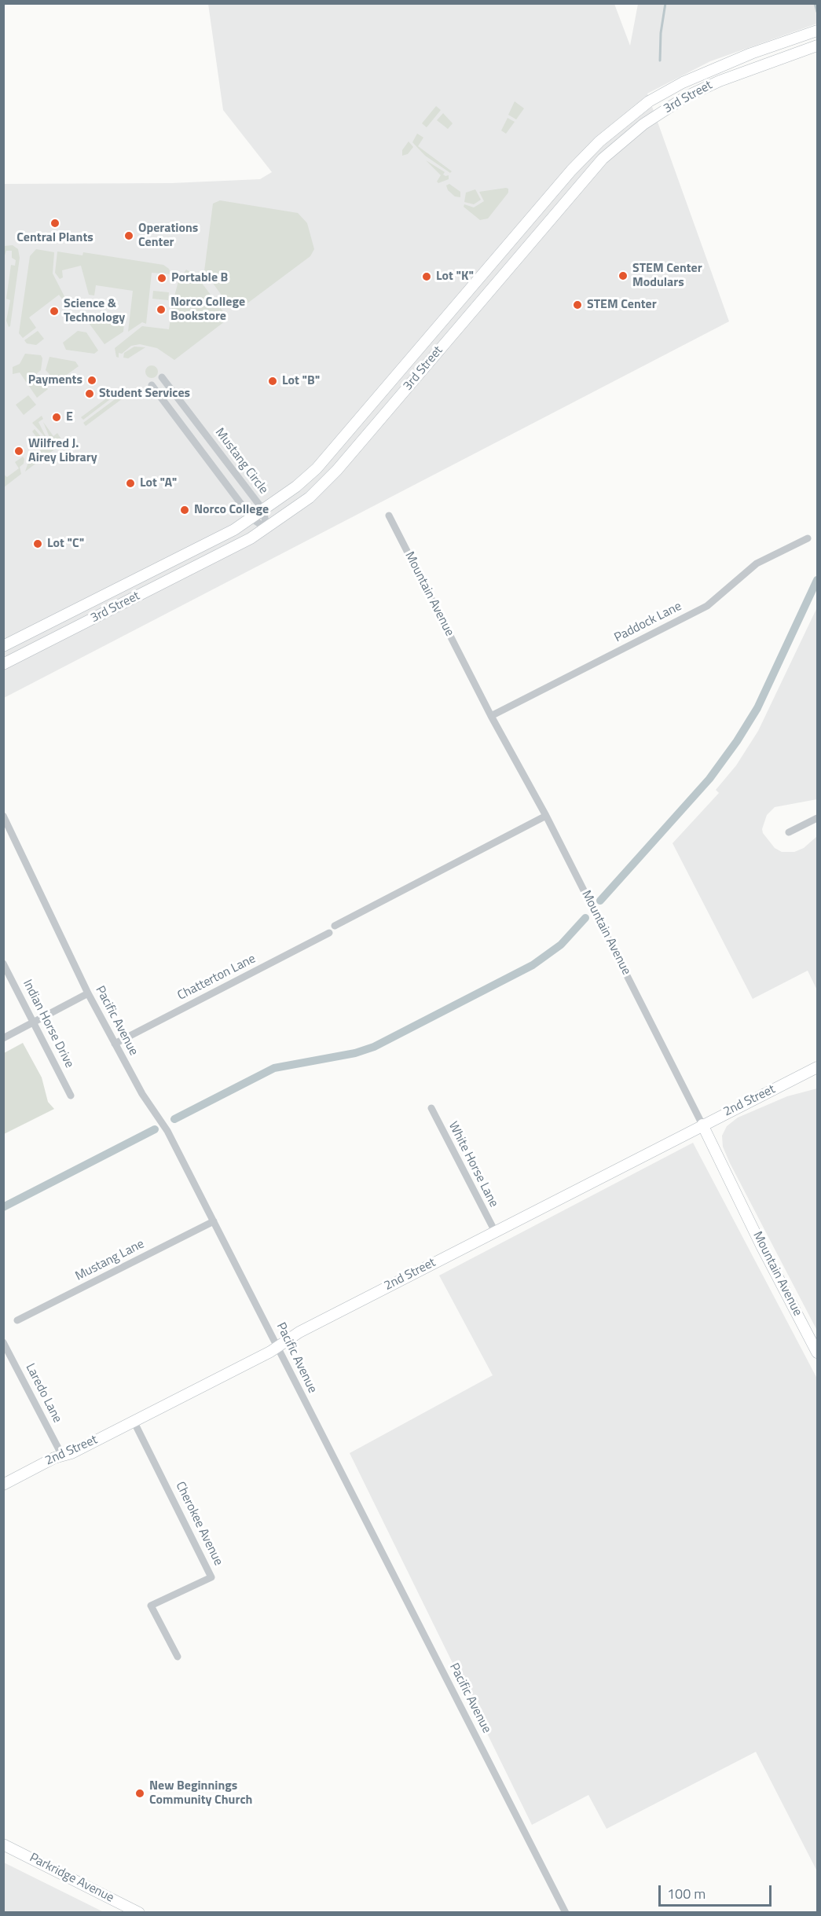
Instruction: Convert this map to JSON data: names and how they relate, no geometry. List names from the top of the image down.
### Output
{
  "streets": {
    "street": [
      "3rd Street",
      "Mustang Circle",
      "Mountain Avenue",
      "Paddock Lane",
      "Chatterton Lane",
      "Pacific Avenue",
      "Indian Horse Drive",
      "2nd Street",
      "White Horse Lane",
      "Mustang Lane",
      "Laredo Lane",
      "Cherokee Avenue",
      "Parkridge Avenue"
    ]
  },
  "crossings": [
    ["3rd Street", "Mustang Circle"],
    ["Mountain Avenue", "Paddock Lane"],
    ["Mountain Avenue", "2nd Street"],
    ["Chatterton Lane", "Pacific Avenue"],
    ["Pacific Avenue", "2nd Street"],
    ["Pacific Avenue", "Mustang Lane"],
    ["2nd Street", "White Horse Lane"],
    ["2nd Street", "Laredo Lane"],
    ["2nd Street", "Cherokee Avenue"]
  ],
  "places": [
    "Central Plants",
    "Operations Center",
    "STEM Center Modulars",
    "Lot \"K\"",
    "Portable B",
    "STEM Center",
    "Norco College Bookstore",
    "Science & Technology",
    "Payments",
    "Lot \"B\"",
    "Student Services",
    "E",
    "Wilfred J. Airey Library",
    "Lot \"A\"",
    "Norco College",
    "Lot \"C\"",
    "New Beginnings Community Church"
  ],
  "scale_bar": "100 m"
}
